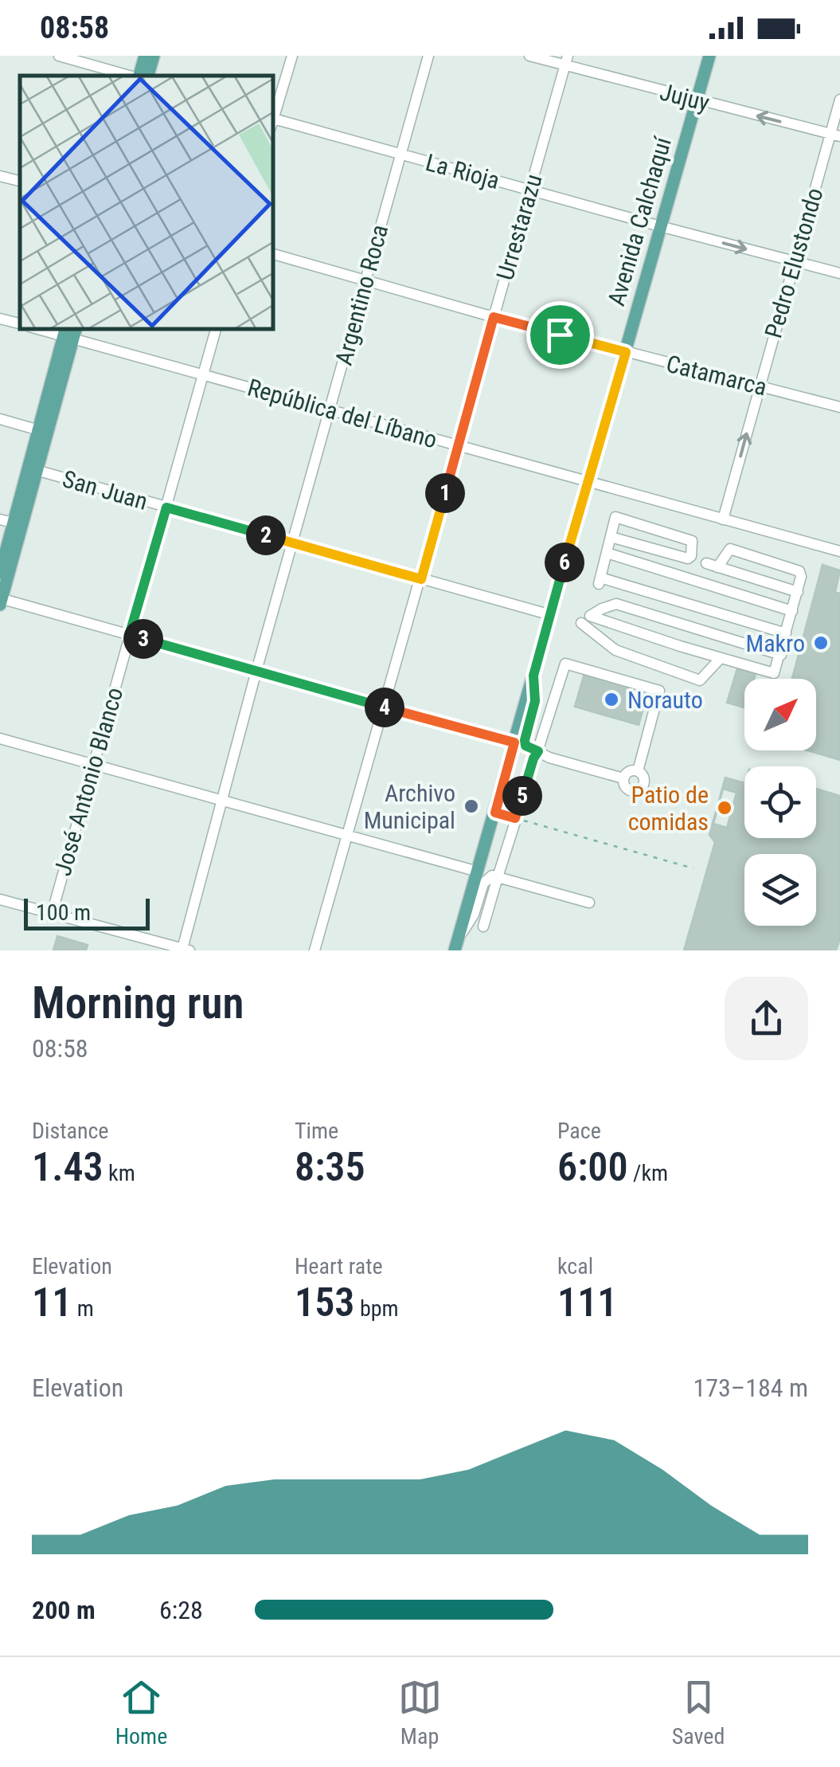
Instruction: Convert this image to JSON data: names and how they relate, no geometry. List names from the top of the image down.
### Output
{
  "streets": {
    "main road": ["Avenida Calchaquí"],
    "street": [
      "Jujuy",
      "La Rioja",
      "Urrestarazu",
      "Pedro Elustondo",
      "Argentino Roca",
      "Catamarca",
      "República del Líbano",
      "San Juan",
      "José Antonio Blanco"
    ]
  },
  "crossings": [
    ["Jujuy", "Avenida Calchaquí"],
    ["Jujuy", "Urrestarazu"],
    ["Jujuy", "Pedro Elustondo"],
    ["La Rioja", "Avenida Calchaquí"],
    ["La Rioja", "Urrestarazu"],
    ["La Rioja", "Pedro Elustondo"],
    ["La Rioja", "Argentino Roca"],
    ["Avenida Calchaquí", "Catamarca"],
    ["Avenida Calchaquí", "República del Líbano"],
    ["Avenida Calchaquí", "San Juan"],
    ["Urrestarazu", "Catamarca"],
    ["Urrestarazu", "República del Líbano"],
    ["Urrestarazu", "San Juan"],
    ["Pedro Elustondo", "Catamarca"],
    ["Pedro Elustondo", "República del Líbano"],
    ["Argentino Roca", "Catamarca"],
    ["Argentino Roca", "República del Líbano"],
    ["Argentino Roca", "San Juan"],
    ["República del Líbano", "José Antonio Blanco"],
    ["San Juan", "José Antonio Blanco"]
  ],
  "one_way": ["Jujuy"],
  "places": [
    "Makro",
    "Norauto",
    "Archivo Municipal",
    "Patio de comidas"
  ],
  "scale_bar": "100 m",
  "north": "top right",
  "page": {
    "status": "08:58",
    "pins": [
      "1",
      "2",
      "6",
      "3",
      "4",
      "5"
    ],
    "scale": "100 m",
    "heading": ["Morning run", "08:58"],
    "stats": [
      ["Distance", "1.43 km"],
      ["Time", "8:35"],
      ["Pace", "6:00 /km"],
      ["Elevation", "11 m"],
      ["Heart rate", "153 bpm"],
      ["kcal", "111"]
    ],
    "chart": ["Elevation", "173–184 m"],
    "list": [
      {
        "name": "200 m",
        "note": "6:28"
      }
    ],
    "tabs": ["Home", "Map", "Saved"]
  }
}
